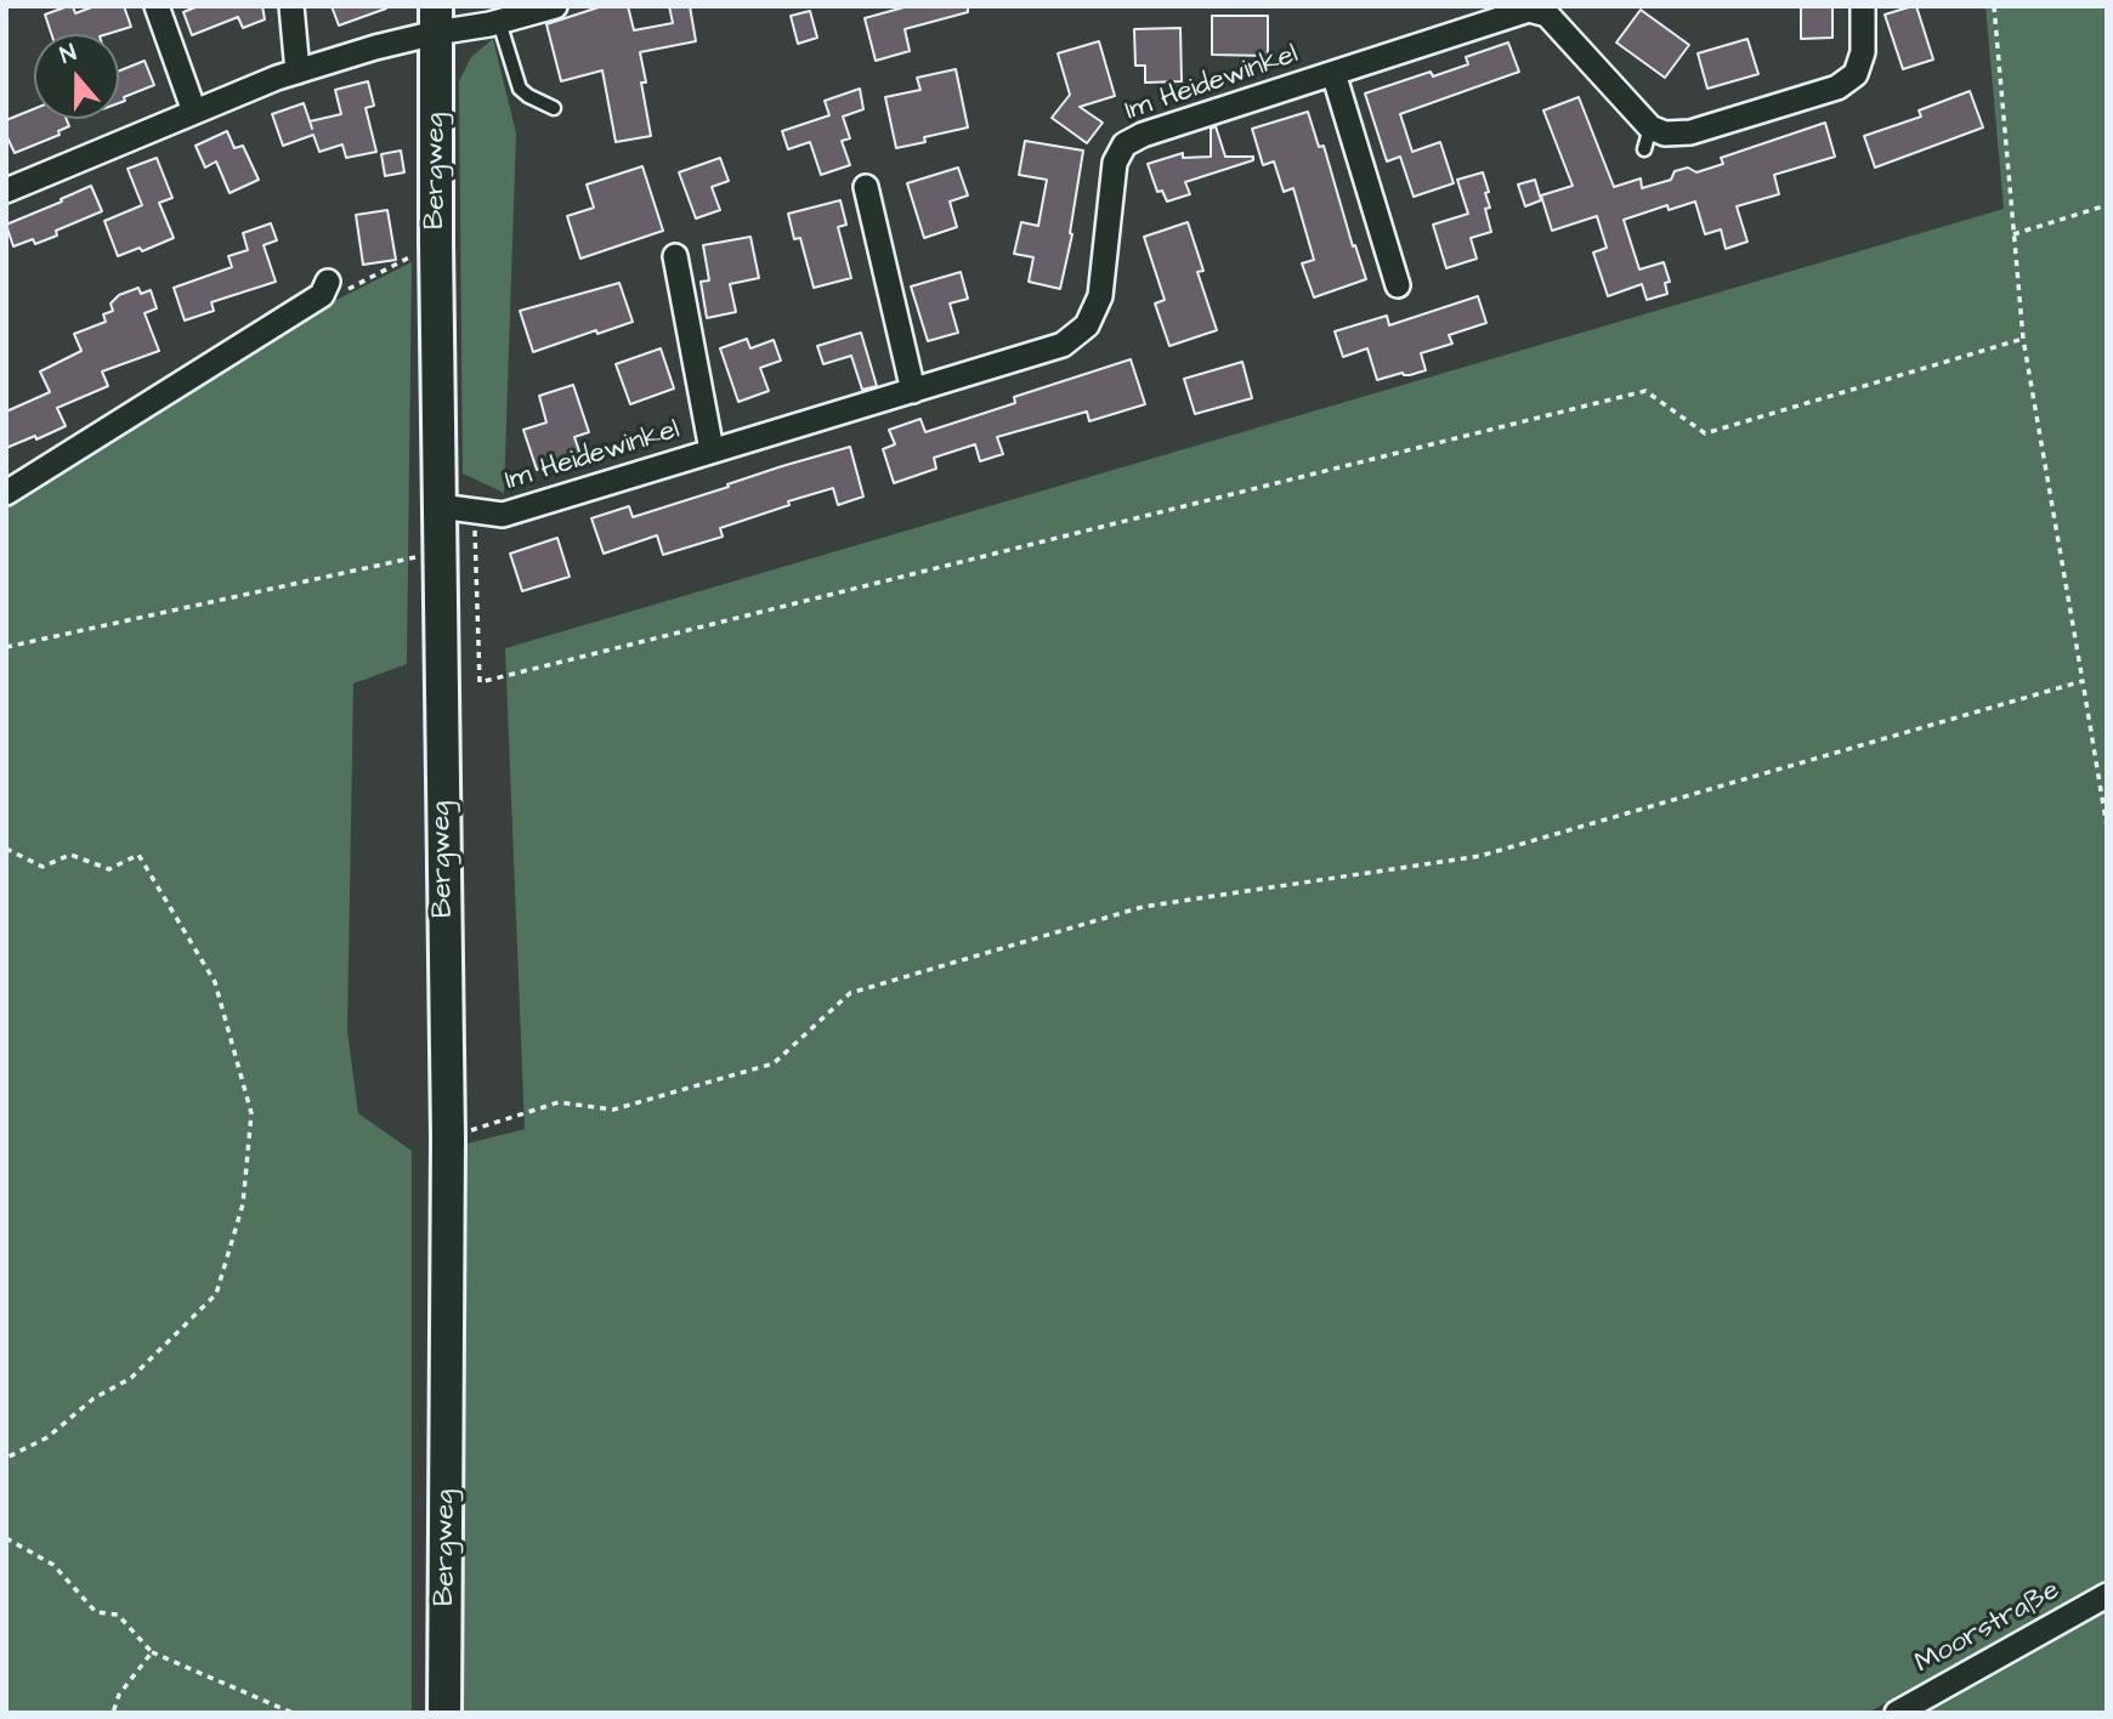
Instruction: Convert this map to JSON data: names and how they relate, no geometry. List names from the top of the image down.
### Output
{
  "streets": {
    "main road": ["Bergweg"],
    "street": ["Im Heidewinkel", "Moorstraße"]
  },
  "crossings": [
    ["Im Heidewinkel", "Bergweg"]
  ],
  "north": "top"
}
